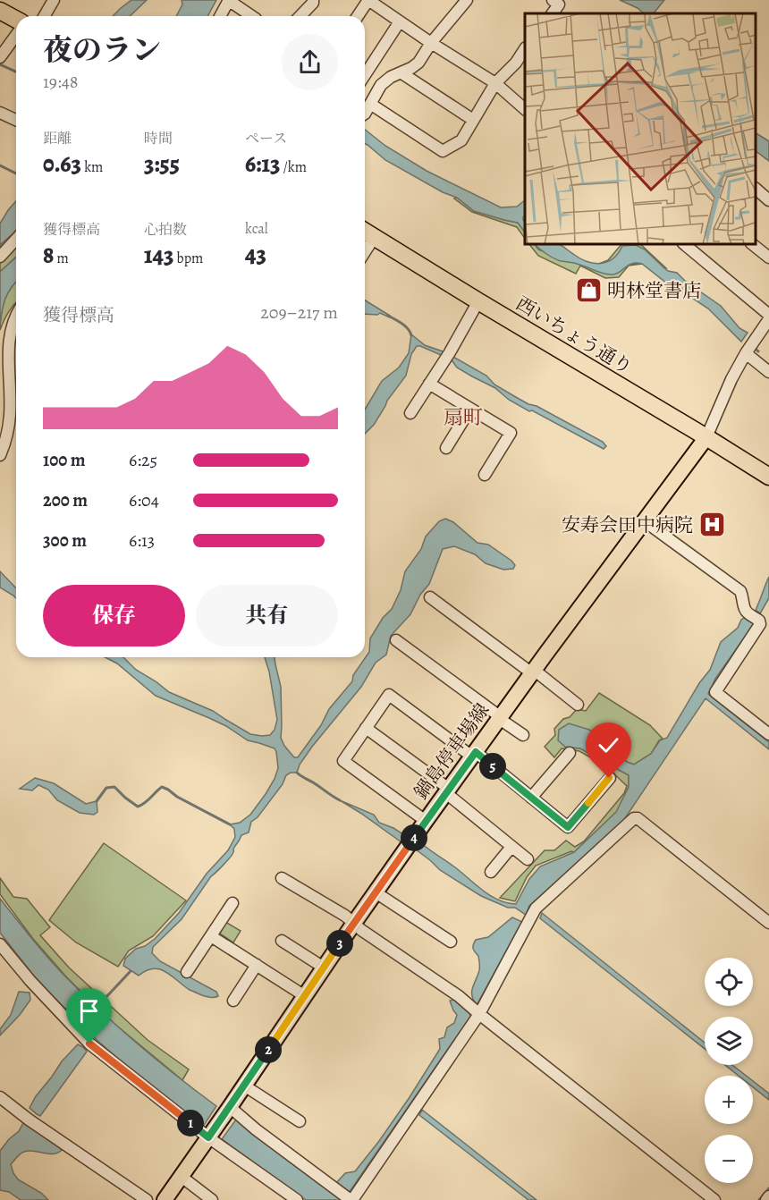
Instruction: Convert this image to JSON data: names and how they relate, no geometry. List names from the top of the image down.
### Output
{
  "streets": {
    "highway": ["西いちょう通り"],
    "main road": ["鍋島停車場線"]
  },
  "crossings": [
    ["西いちょう通り", "鍋島停車場線"]
  ],
  "districts": ["扇町"],
  "places": {
    "shop": ["明林堂書店"],
    "hospital": ["安寿会田中病院"]
  },
  "page": {
    "heading": ["夜のラン", "19:48"],
    "stats": [
      ["距離", "0.63 km"],
      ["時間", "3:55"],
      ["ペース", "6:13 /km"],
      ["獲得標高", "8 m"],
      ["心拍数", "143 bpm"],
      ["kcal", "43"]
    ],
    "chart": ["獲得標高", "209–217 m"],
    "list": [
      {
        "name": "100 m",
        "note": "6:25"
      },
      {
        "name": "200 m",
        "note": "6:04"
      },
      {
        "name": "300 m",
        "note": "6:13"
      }
    ],
    "buttons": ["保存", "共有"],
    "pins": [
      "5",
      "4",
      "3",
      "2",
      "1"
    ],
    "map_buttons": ["+", "−"]
  }
}
